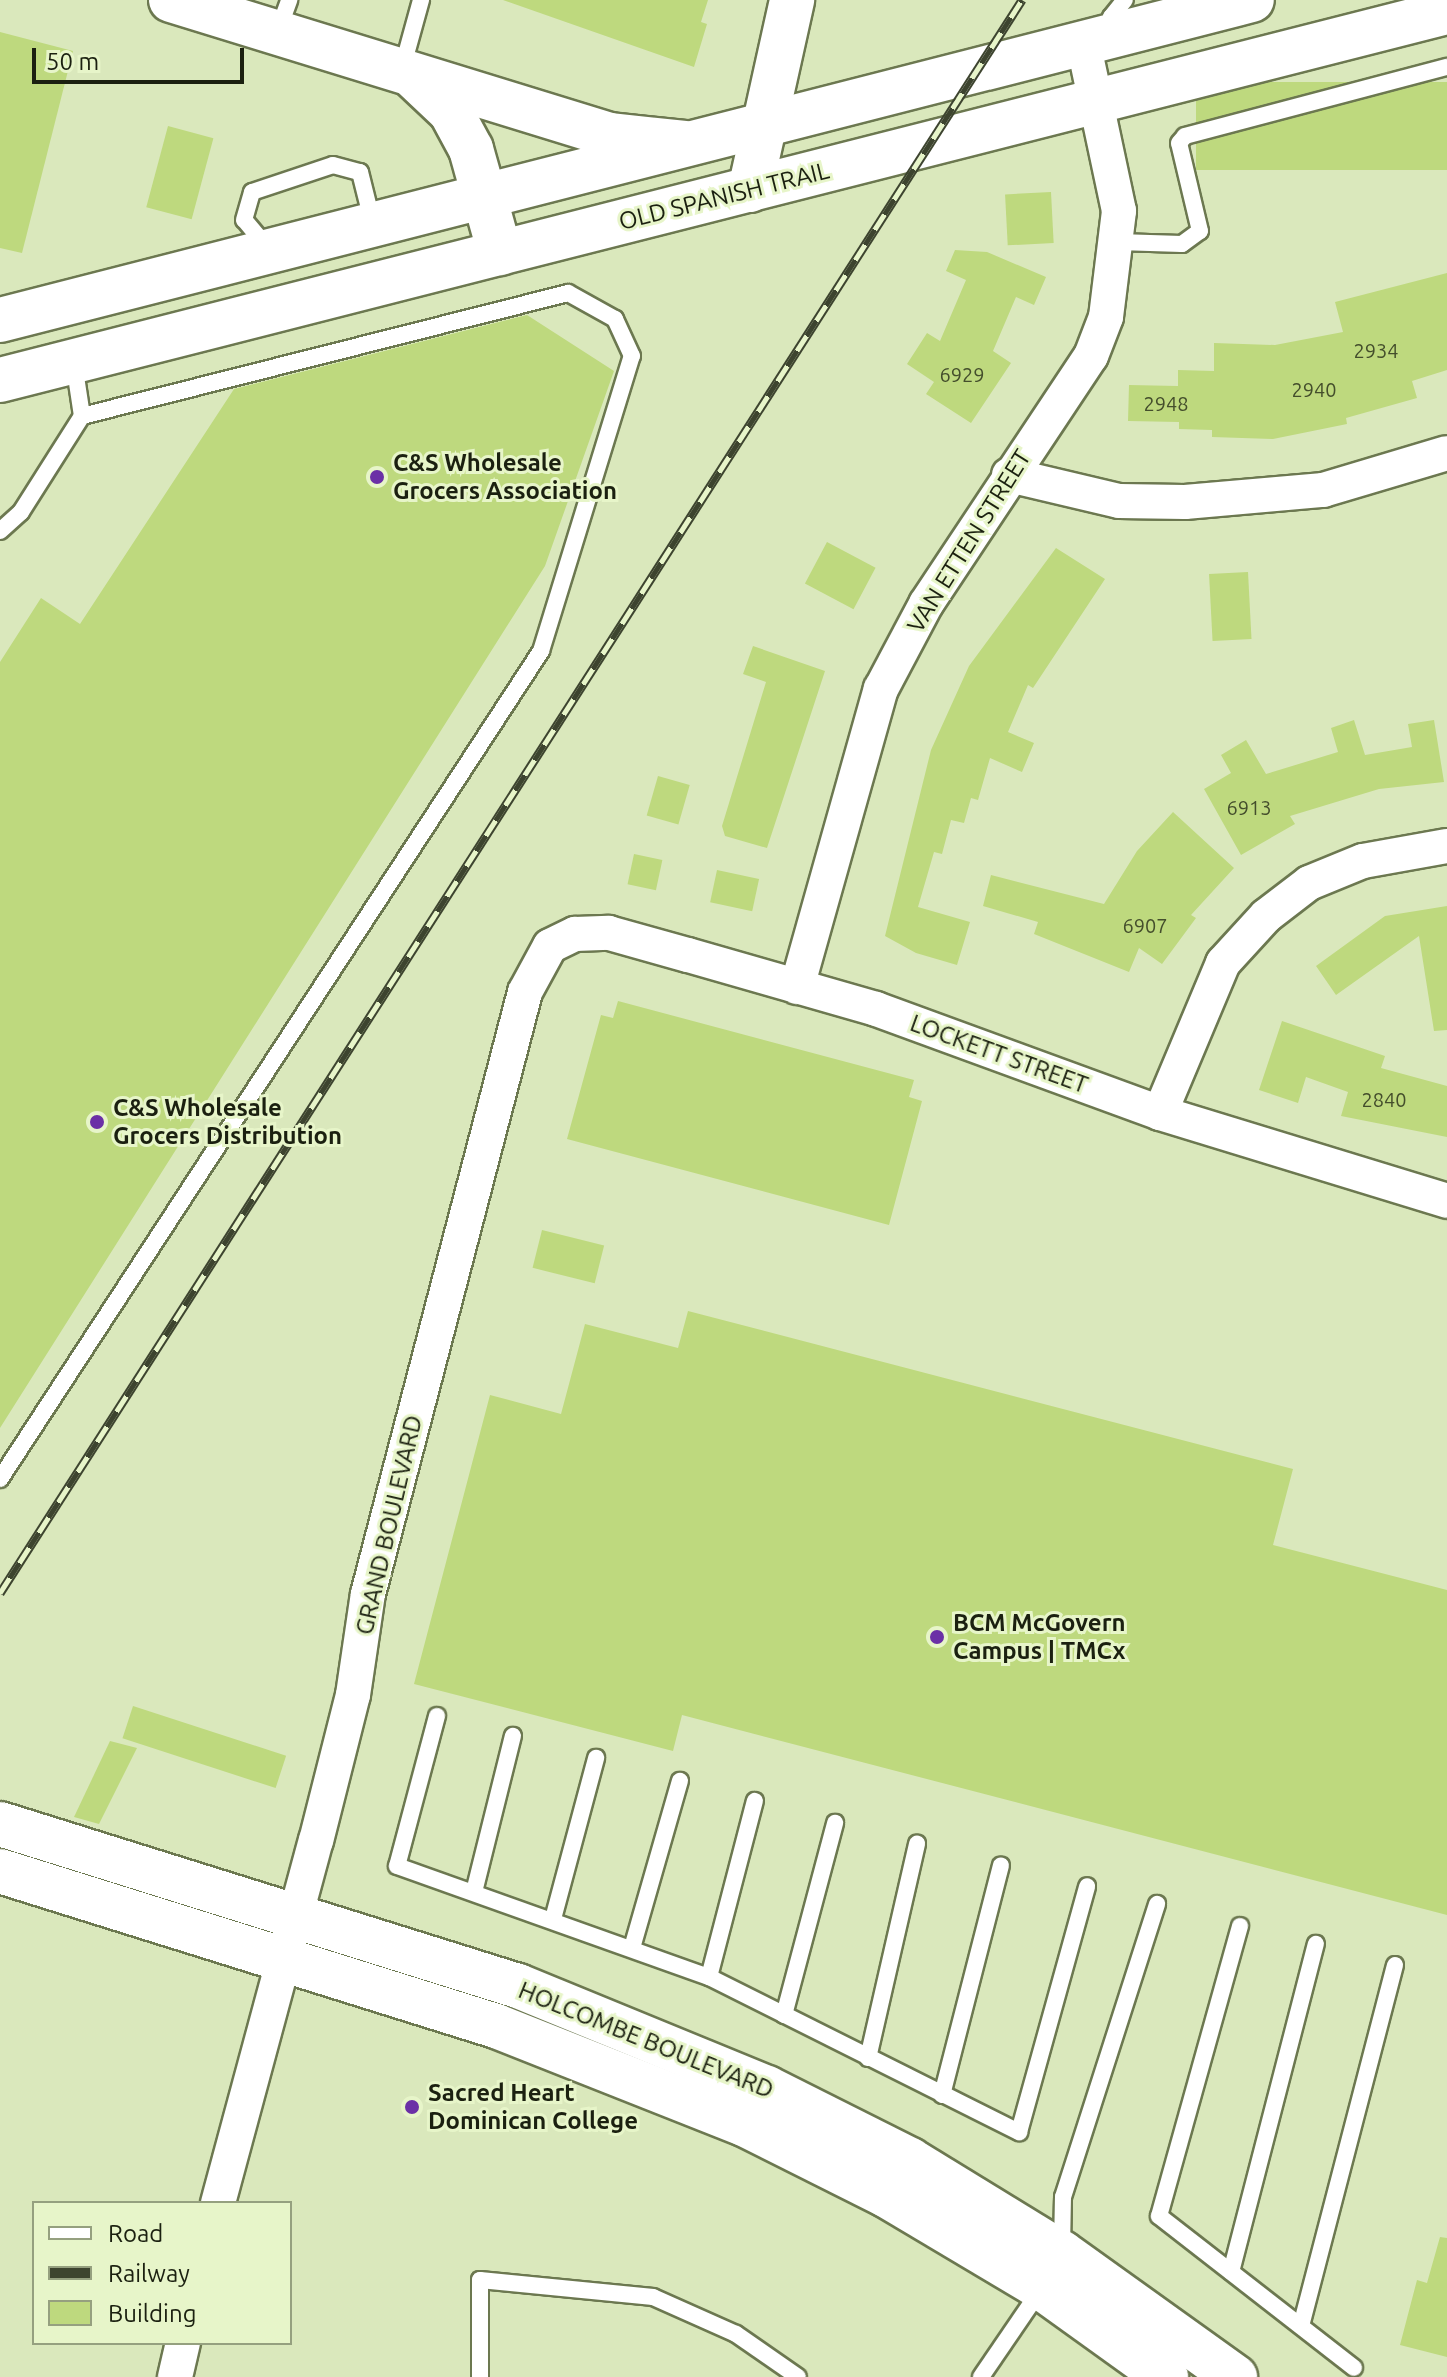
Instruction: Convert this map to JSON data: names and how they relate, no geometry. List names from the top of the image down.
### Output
{
  "streets": {
    "main road": ["OLD SPANISH TRAIL", "HOLCOMBE BOULEVARD"],
    "street": ["VAN ETTEN STREET", "LOCKETT STREET", "GRAND BOULEVARD"]
  },
  "crossings": [
    ["OLD SPANISH TRAIL", "VAN ETTEN STREET"],
    ["VAN ETTEN STREET", "LOCKETT STREET"],
    ["LOCKETT STREET", "GRAND BOULEVARD"],
    ["GRAND BOULEVARD", "HOLCOMBE BOULEVARD"]
  ],
  "places": [
    "C&S Wholesale Grocers Association",
    "C&S Wholesale Grocers Distribution",
    "BCM McGovern Campus | TMCx",
    "Sacred Heart Dominican College"
  ],
  "house_numbers": [
    "2934",
    "6929",
    "2940",
    "2948",
    "6913",
    "6907",
    "2840"
  ],
  "legend": ["Road", "Railway", "Building"],
  "scale_bar": "50 m"
}
